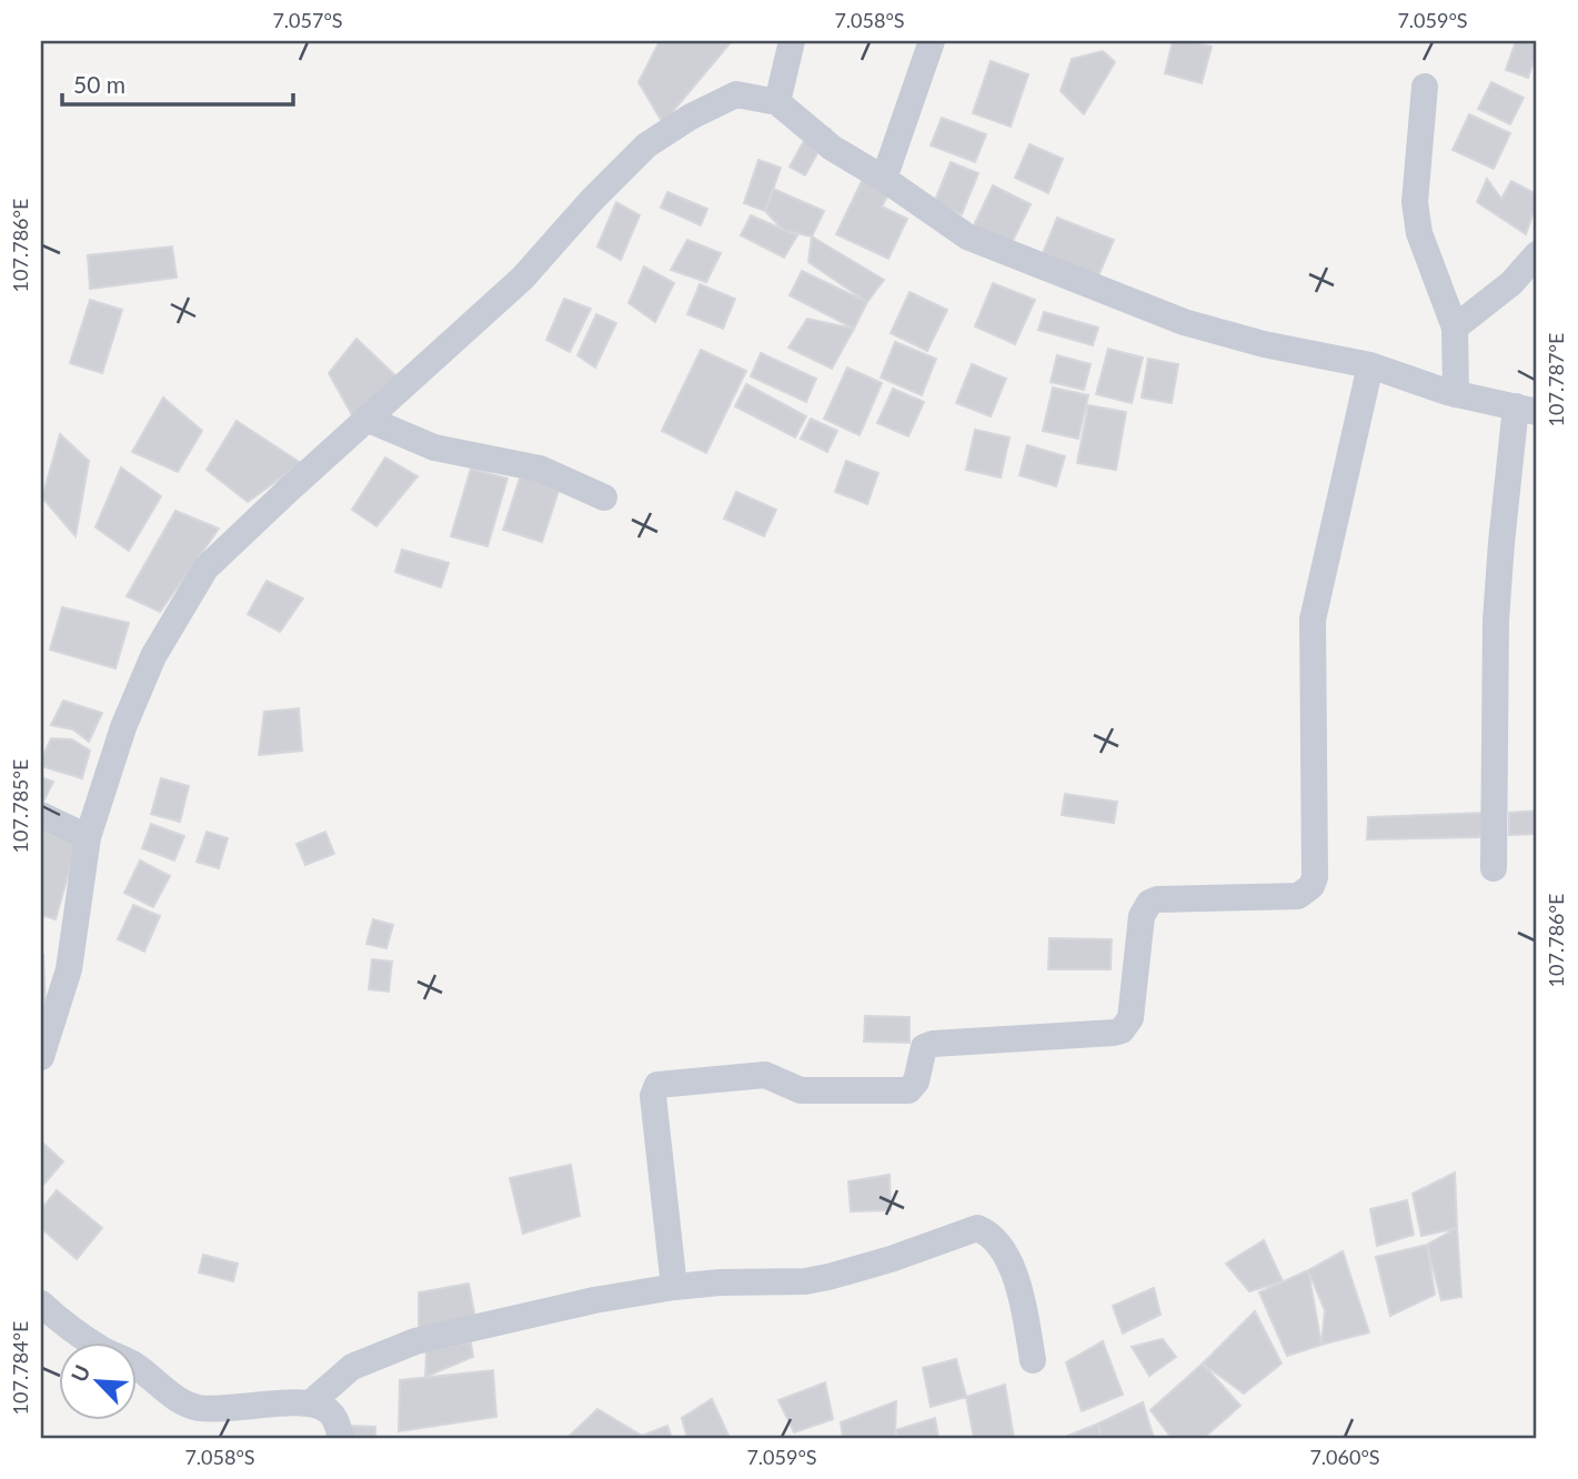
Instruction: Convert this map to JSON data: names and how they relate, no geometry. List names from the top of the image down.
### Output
{
  "scale_bar": "50 m",
  "north": "top left",
  "coordinates": [
    "7.057°S",
    "7.058°S",
    "7.059°S",
    "107.786°E",
    "107.787°E",
    "107.785°E",
    "107.784°E",
    "7.060°S"
  ]
}
